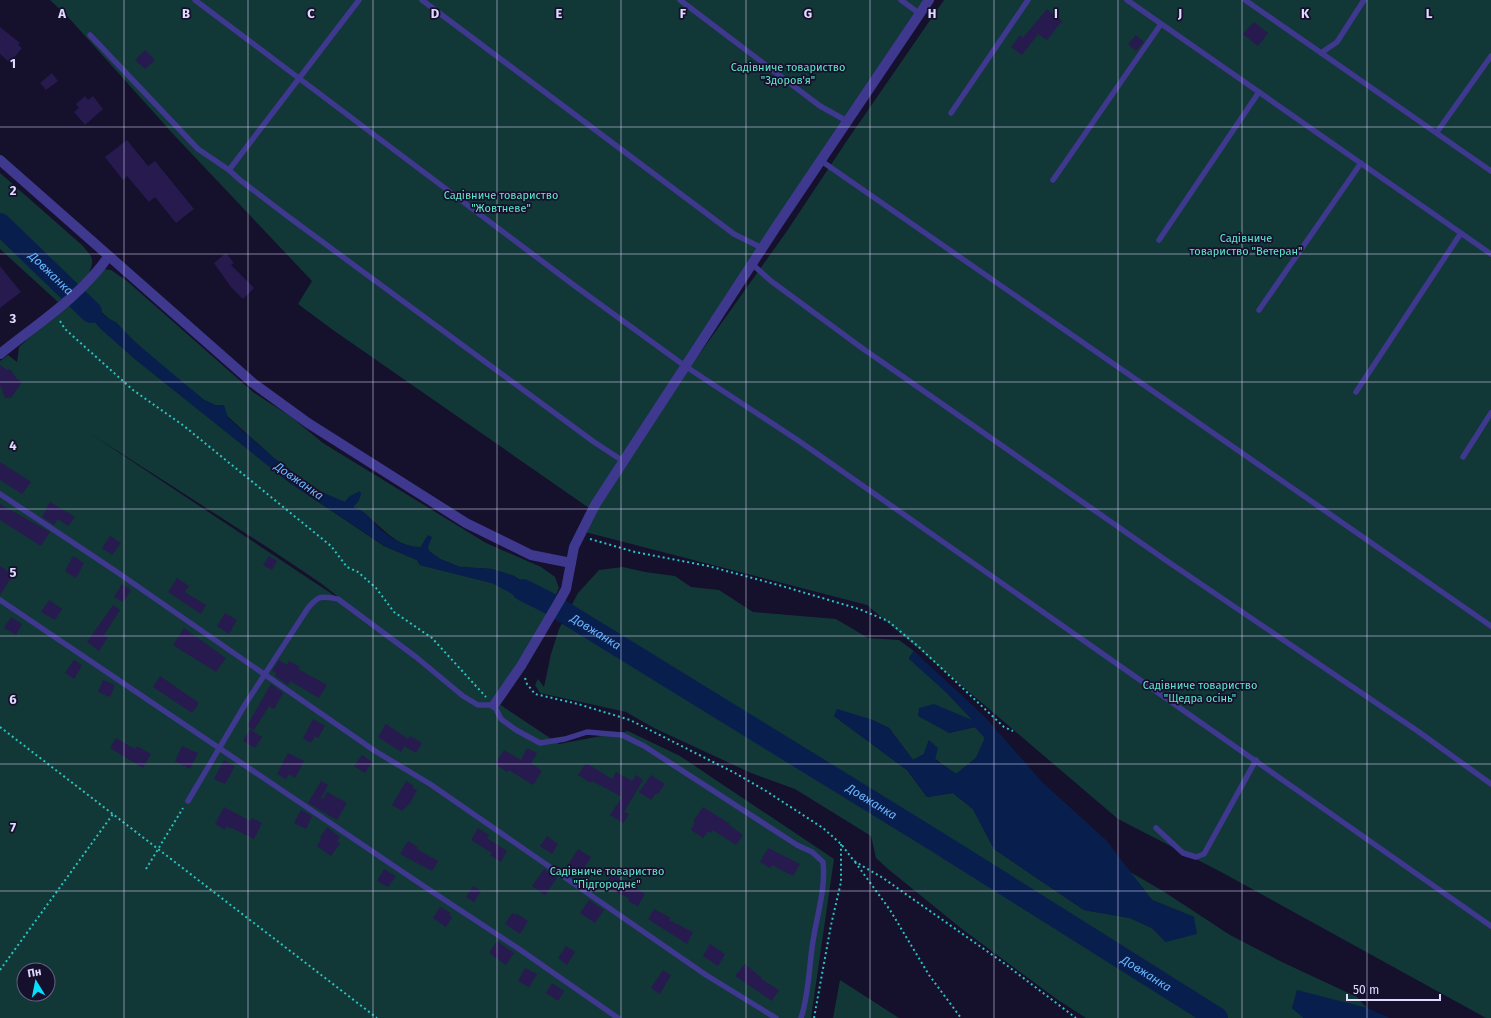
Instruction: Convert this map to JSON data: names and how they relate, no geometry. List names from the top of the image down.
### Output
{
  "water": ["Довжанка"],
  "parks": [
    "Садівниче товариство \"Здоров'я\"",
    "Садівниче товариство \"Жовтневе\"",
    "Садівниче товариство \"Ветеран\"",
    "Садівниче товариство \"Щедра осінь\"",
    "Садівниче товариство \"Підгороднє\""
  ],
  "scale_bar": "50 m",
  "north": "top",
  "grid": {
    "columns": [
      "A",
      "B",
      "C",
      "D",
      "E",
      "F",
      "G",
      "H",
      "I",
      "J",
      "K",
      "L"
    ],
    "rows": [
      "1",
      "2",
      "3",
      "4",
      "5",
      "6",
      "7"
    ]
  }
}
